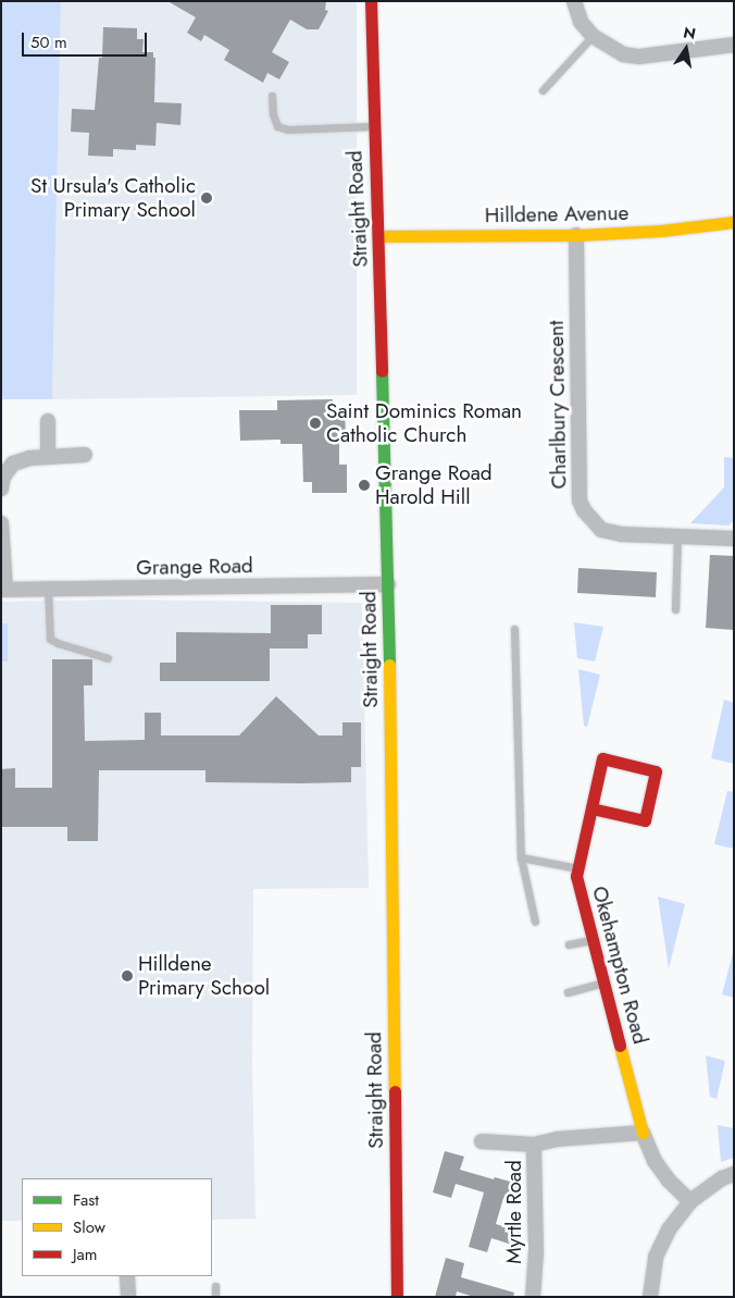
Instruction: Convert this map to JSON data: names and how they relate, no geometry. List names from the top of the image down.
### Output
{
  "streets": {
    "street": [
      "Straight Road",
      "Hilldene Avenue",
      "Charlbury Crescent",
      "Grange Road",
      "Okehampton Road",
      "Myrtle Road"
    ]
  },
  "crossings": [
    ["Straight Road", "Hilldene Avenue"],
    ["Straight Road", "Grange Road"],
    ["Hilldene Avenue", "Charlbury Crescent"],
    ["Okehampton Road", "Myrtle Road"]
  ],
  "places": [
    "St Ursula's Catholic Primary School",
    "Saint Dominics Roman Catholic Church",
    "Grange Road Harold Hill",
    "Hilldene Primary School"
  ],
  "legend": ["Fast", "Slow", "Jam"],
  "scale_bar": "50 m",
  "north": "top"
}
